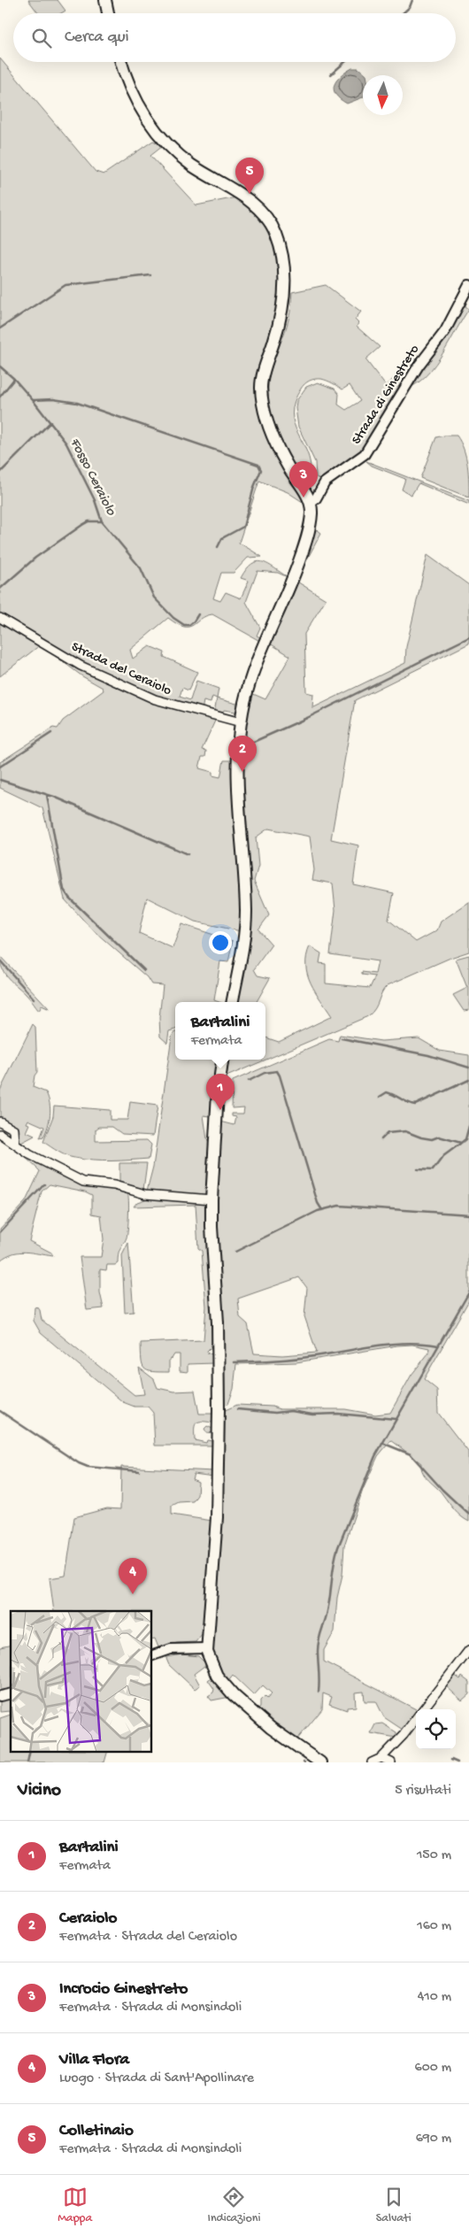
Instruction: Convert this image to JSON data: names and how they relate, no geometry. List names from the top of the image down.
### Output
{
  "streets": {
    "street": ["Strada di Ginestreto", "Strada del Ceraiolo"]
  },
  "water": ["Fosso Ceraiolo"],
  "north": "bottom",
  "page": {
    "search": "Cerca qui",
    "pins": [
      "5",
      "3",
      "2",
      "1",
      "4"
    ],
    "popup": ["Bartalini", "Fermata"],
    "heading": ["Vicino", "5 risultati"],
    "list": [
      {
        "mark": "1",
        "name": "Bartalini",
        "note": "Fermata",
        "value": "150 m"
      },
      {
        "mark": "2",
        "name": "Ceraiolo",
        "note": "Fermata · Strada del Ceraiolo",
        "value": "160 m"
      },
      {
        "mark": "3",
        "name": "Incrocio Ginestreto",
        "note": "Fermata · Strada di Monsindoli",
        "value": "410 m"
      },
      {
        "mark": "4",
        "name": "Villa Flora",
        "note": "Luogo · Strada di Sant'Apollinare",
        "value": "600 m"
      },
      {
        "mark": "5",
        "name": "Colletinaio",
        "note": "Fermata · Strada di Monsindoli",
        "value": "690 m"
      }
    ],
    "nav": ["Mappa", "Indicazioni", "Salvati"]
  }
}
